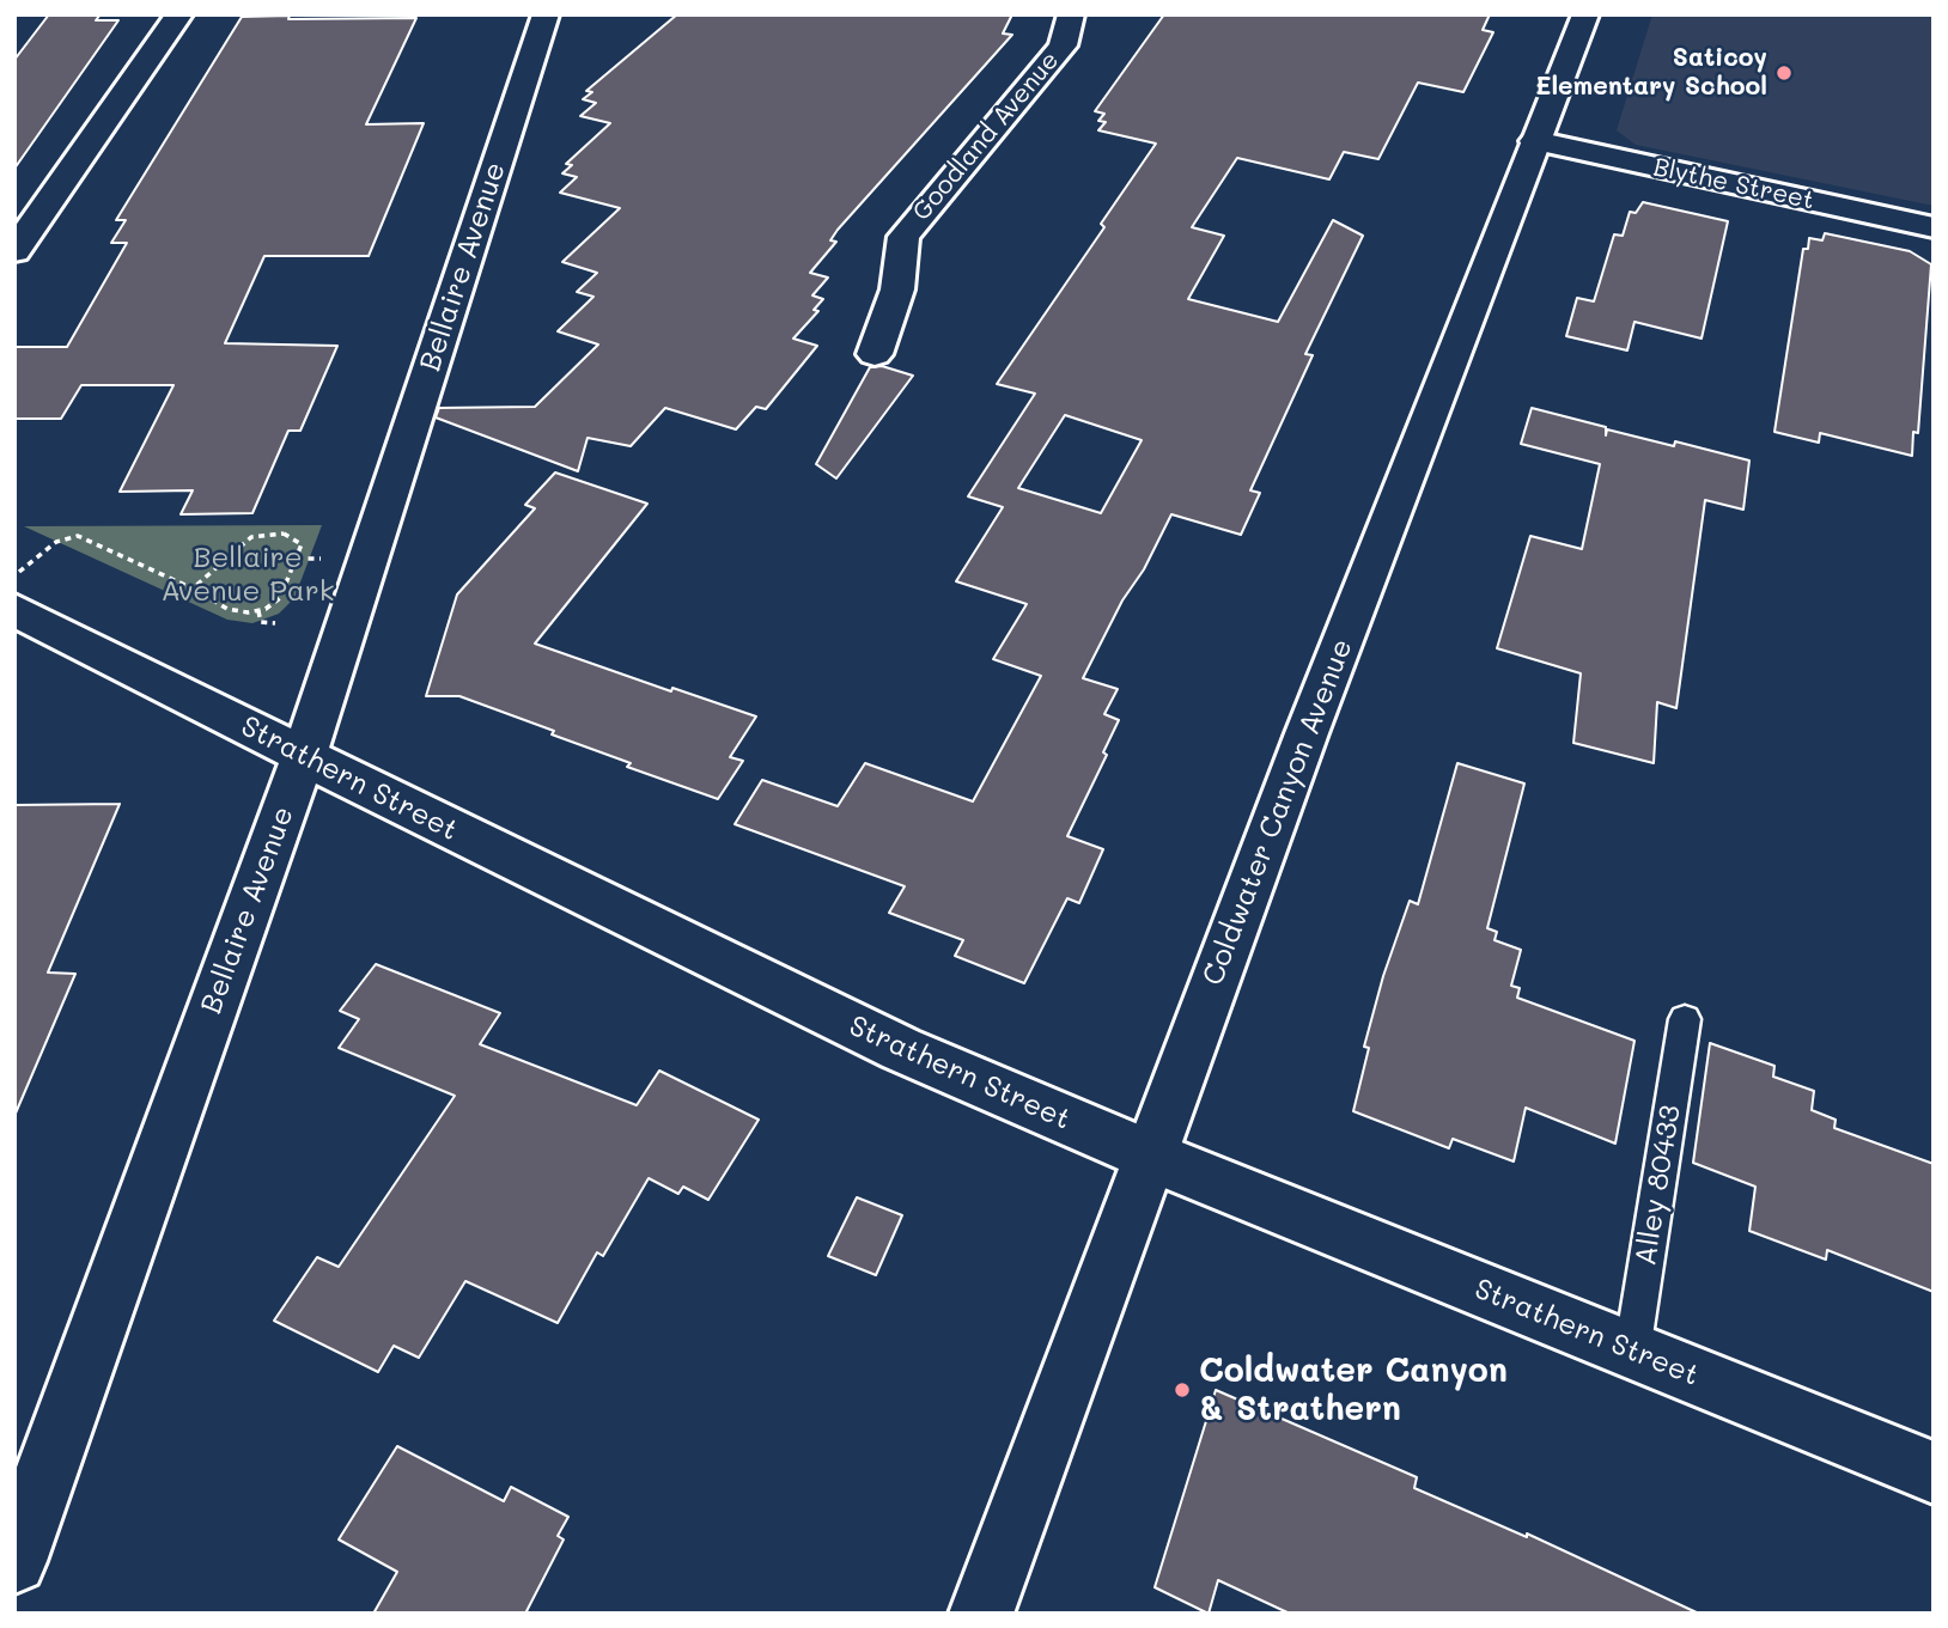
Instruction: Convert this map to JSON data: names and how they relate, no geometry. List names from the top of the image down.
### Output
{
  "streets": {
    "street": [
      "Goodland Avenue",
      "Blythe Street",
      "Bellaire Avenue",
      "Strathern Street",
      "Coldwater Canyon Avenue"
    ],
    "lane": ["Alley 80433"]
  },
  "crossings": [
    ["Blythe Street", "Coldwater Canyon Avenue"],
    ["Bellaire Avenue", "Strathern Street"],
    ["Strathern Street", "Coldwater Canyon Avenue"],
    ["Strathern Street", "Alley 80433"]
  ],
  "parks": ["Bellaire Avenue Park"],
  "places": ["Saticoy Elementary School", "Coldwater Canyon & Strathern"]
}
